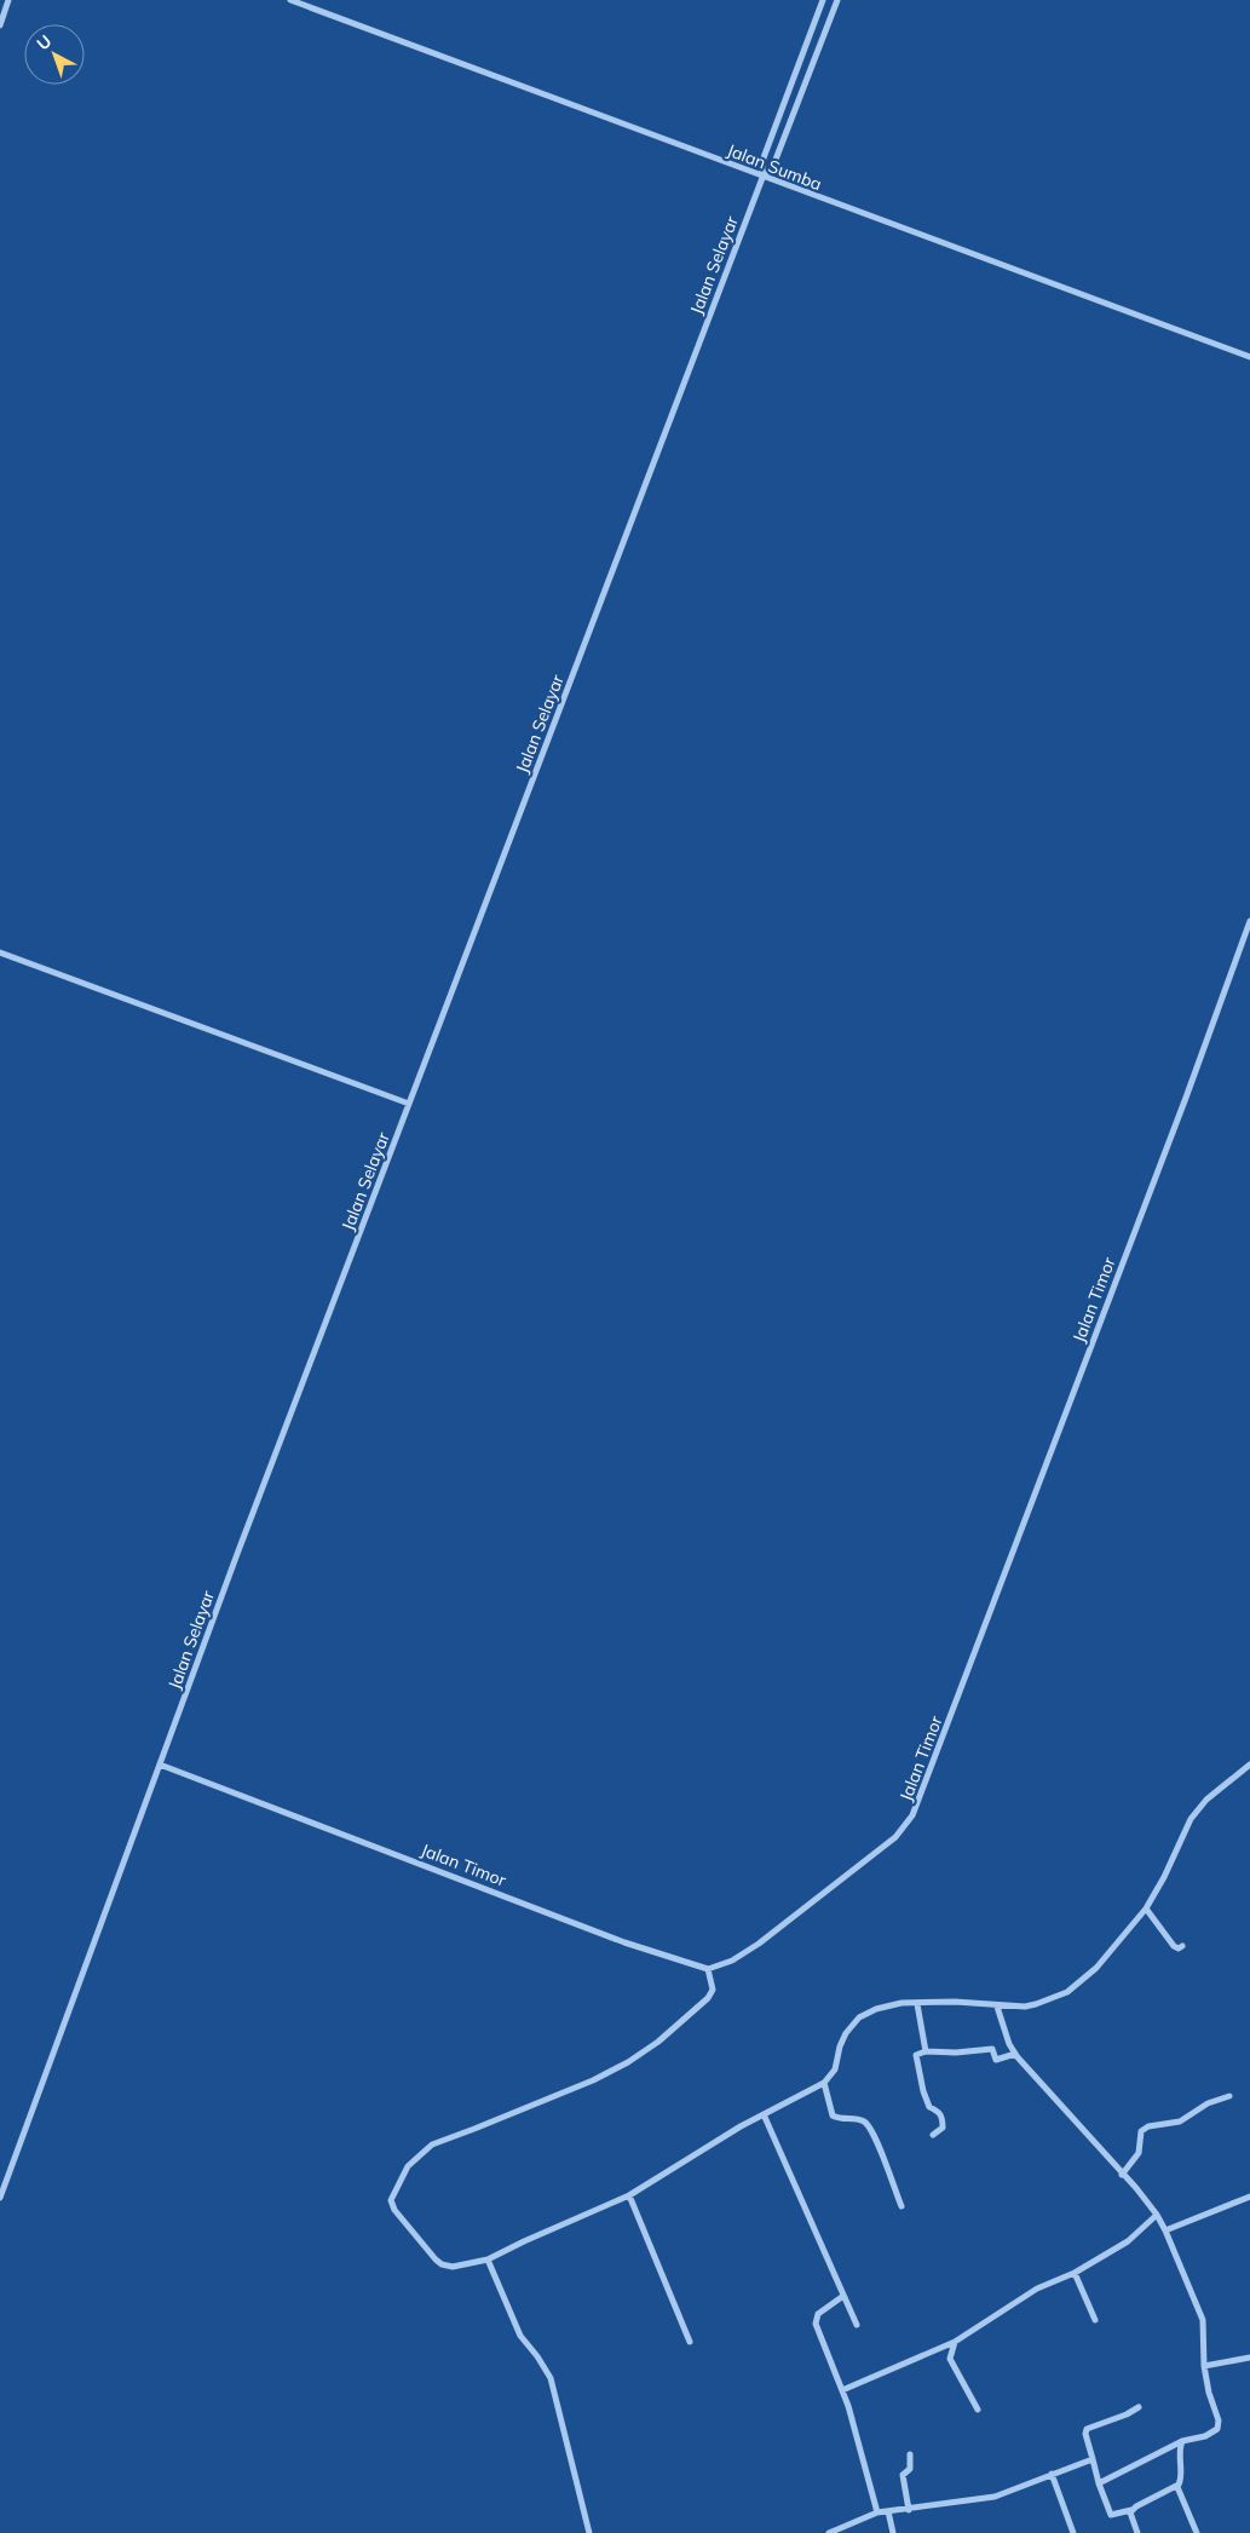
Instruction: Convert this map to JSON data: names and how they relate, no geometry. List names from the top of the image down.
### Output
{
  "streets": {
    "street": ["Jalan Sumba", "Jalan Selayar", "Jalan Timor"]
  },
  "crossings": [
    ["Jalan Sumba", "Jalan Selayar"],
    ["Jalan Selayar", "Jalan Timor"]
  ],
  "north": "top left"
}
